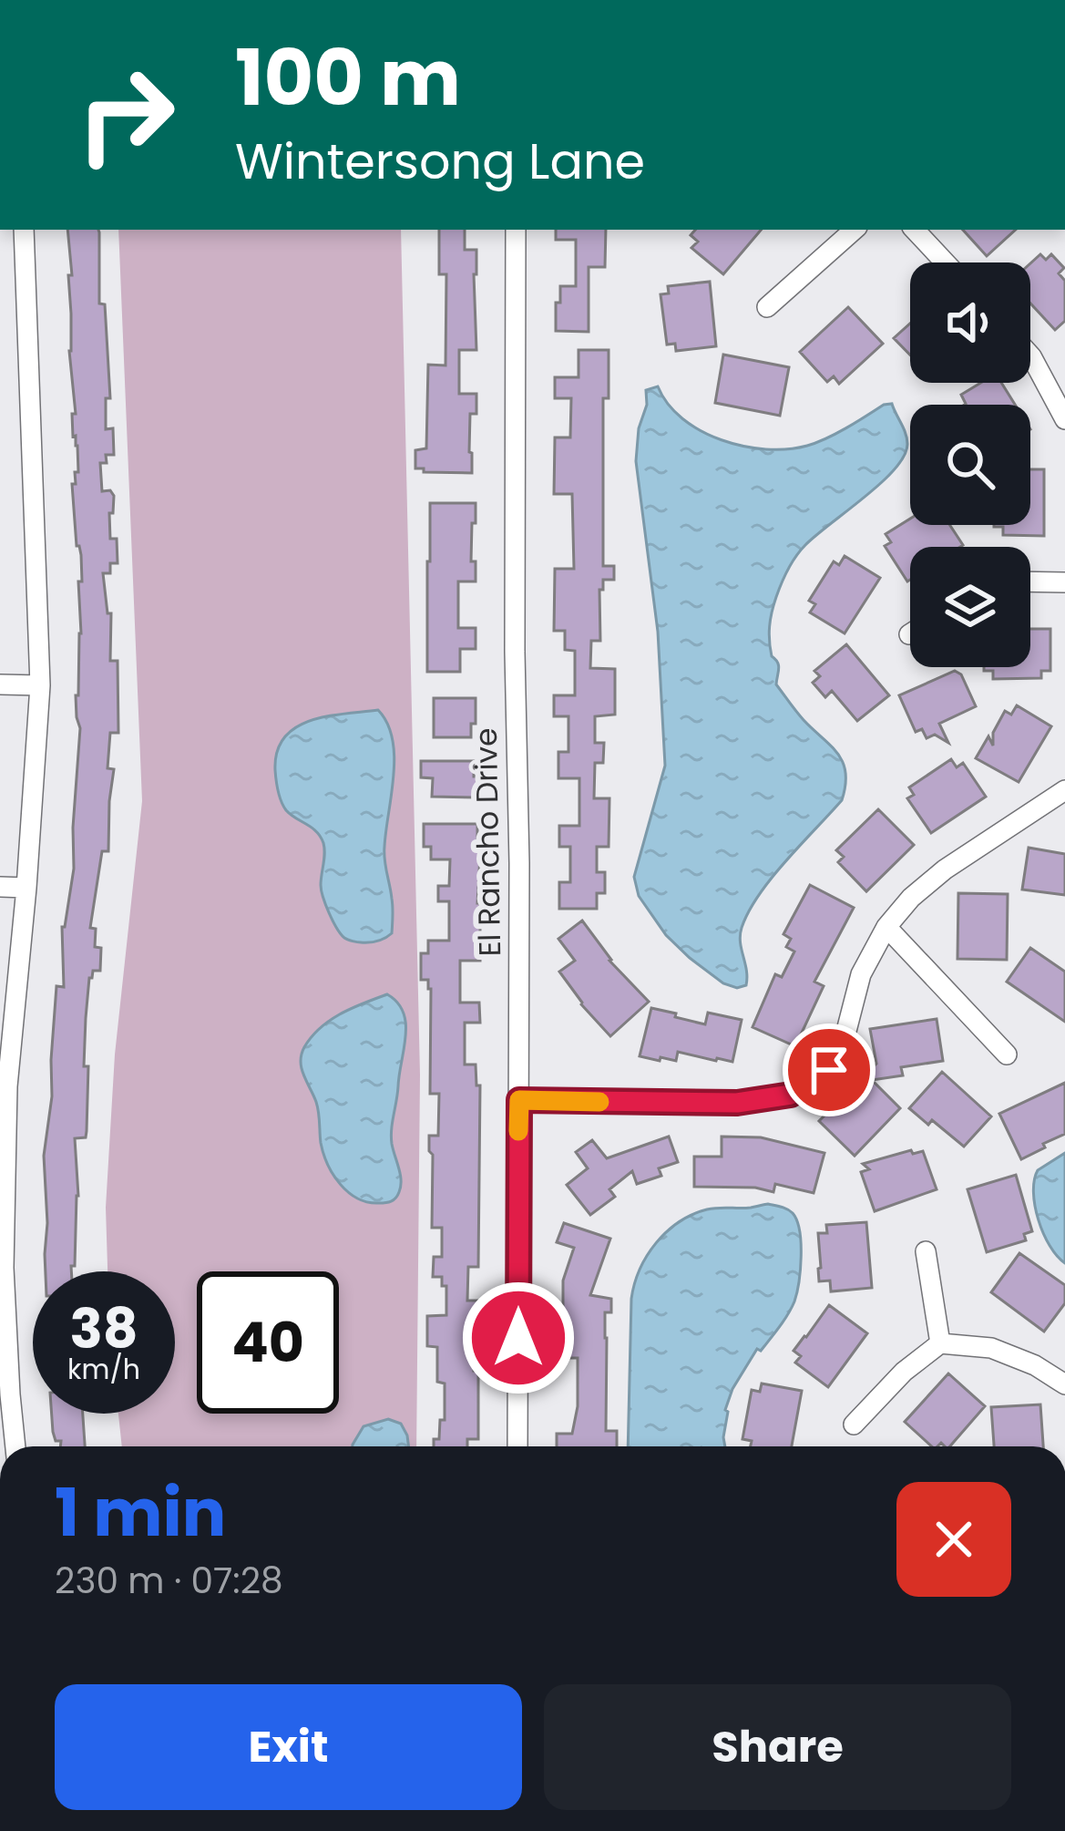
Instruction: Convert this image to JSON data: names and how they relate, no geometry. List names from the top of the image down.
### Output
{
  "streets": {
    "street": ["El Rancho Drive"]
  },
  "page": {
    "turn": ["100 m", "Wintersong Lane"],
    "speed": "38 km/h",
    "limit": "40",
    "heading": ["1 min", "230 m · 07:28"],
    "buttons": ["Exit", "Share"]
  }
}
